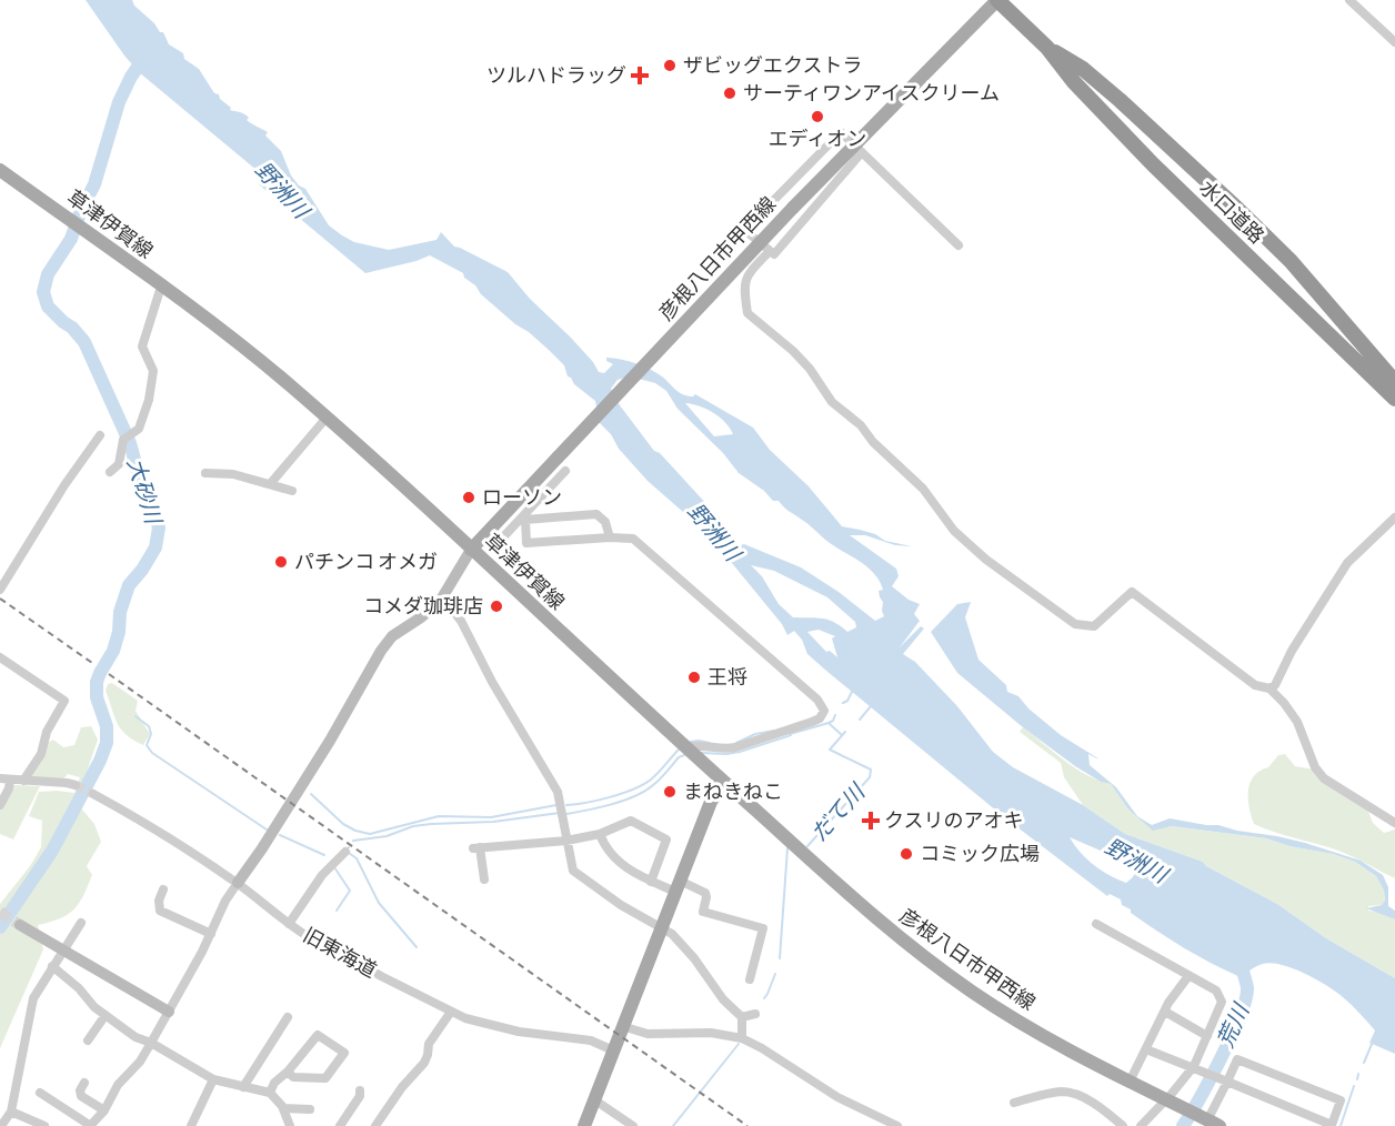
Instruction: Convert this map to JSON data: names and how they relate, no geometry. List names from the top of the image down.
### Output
{
  "streets": {
    "highway": ["水口道路"],
    "main road": ["草津伊賀線", "彦根八日市甲西線"],
    "street": ["旧東海道"]
  },
  "crossings": [
    ["水口道路", "彦根八日市甲西線"],
    ["草津伊賀線", "彦根八日市甲西線"]
  ],
  "water": [
    "野洲川",
    "大砂川",
    "だて川",
    "荒川"
  ],
  "places": {
    "other": [
      "ザビッグエクストラ",
      "サーティワンアイスクリーム",
      "エディオン",
      "ローソン",
      "パチンコ オメガ",
      "コメダ珈琲店",
      "王将",
      "まねきねこ",
      "コミック広場"
    ],
    "health": ["ツルハドラッグ", "クスリのアオキ"]
  }
}
